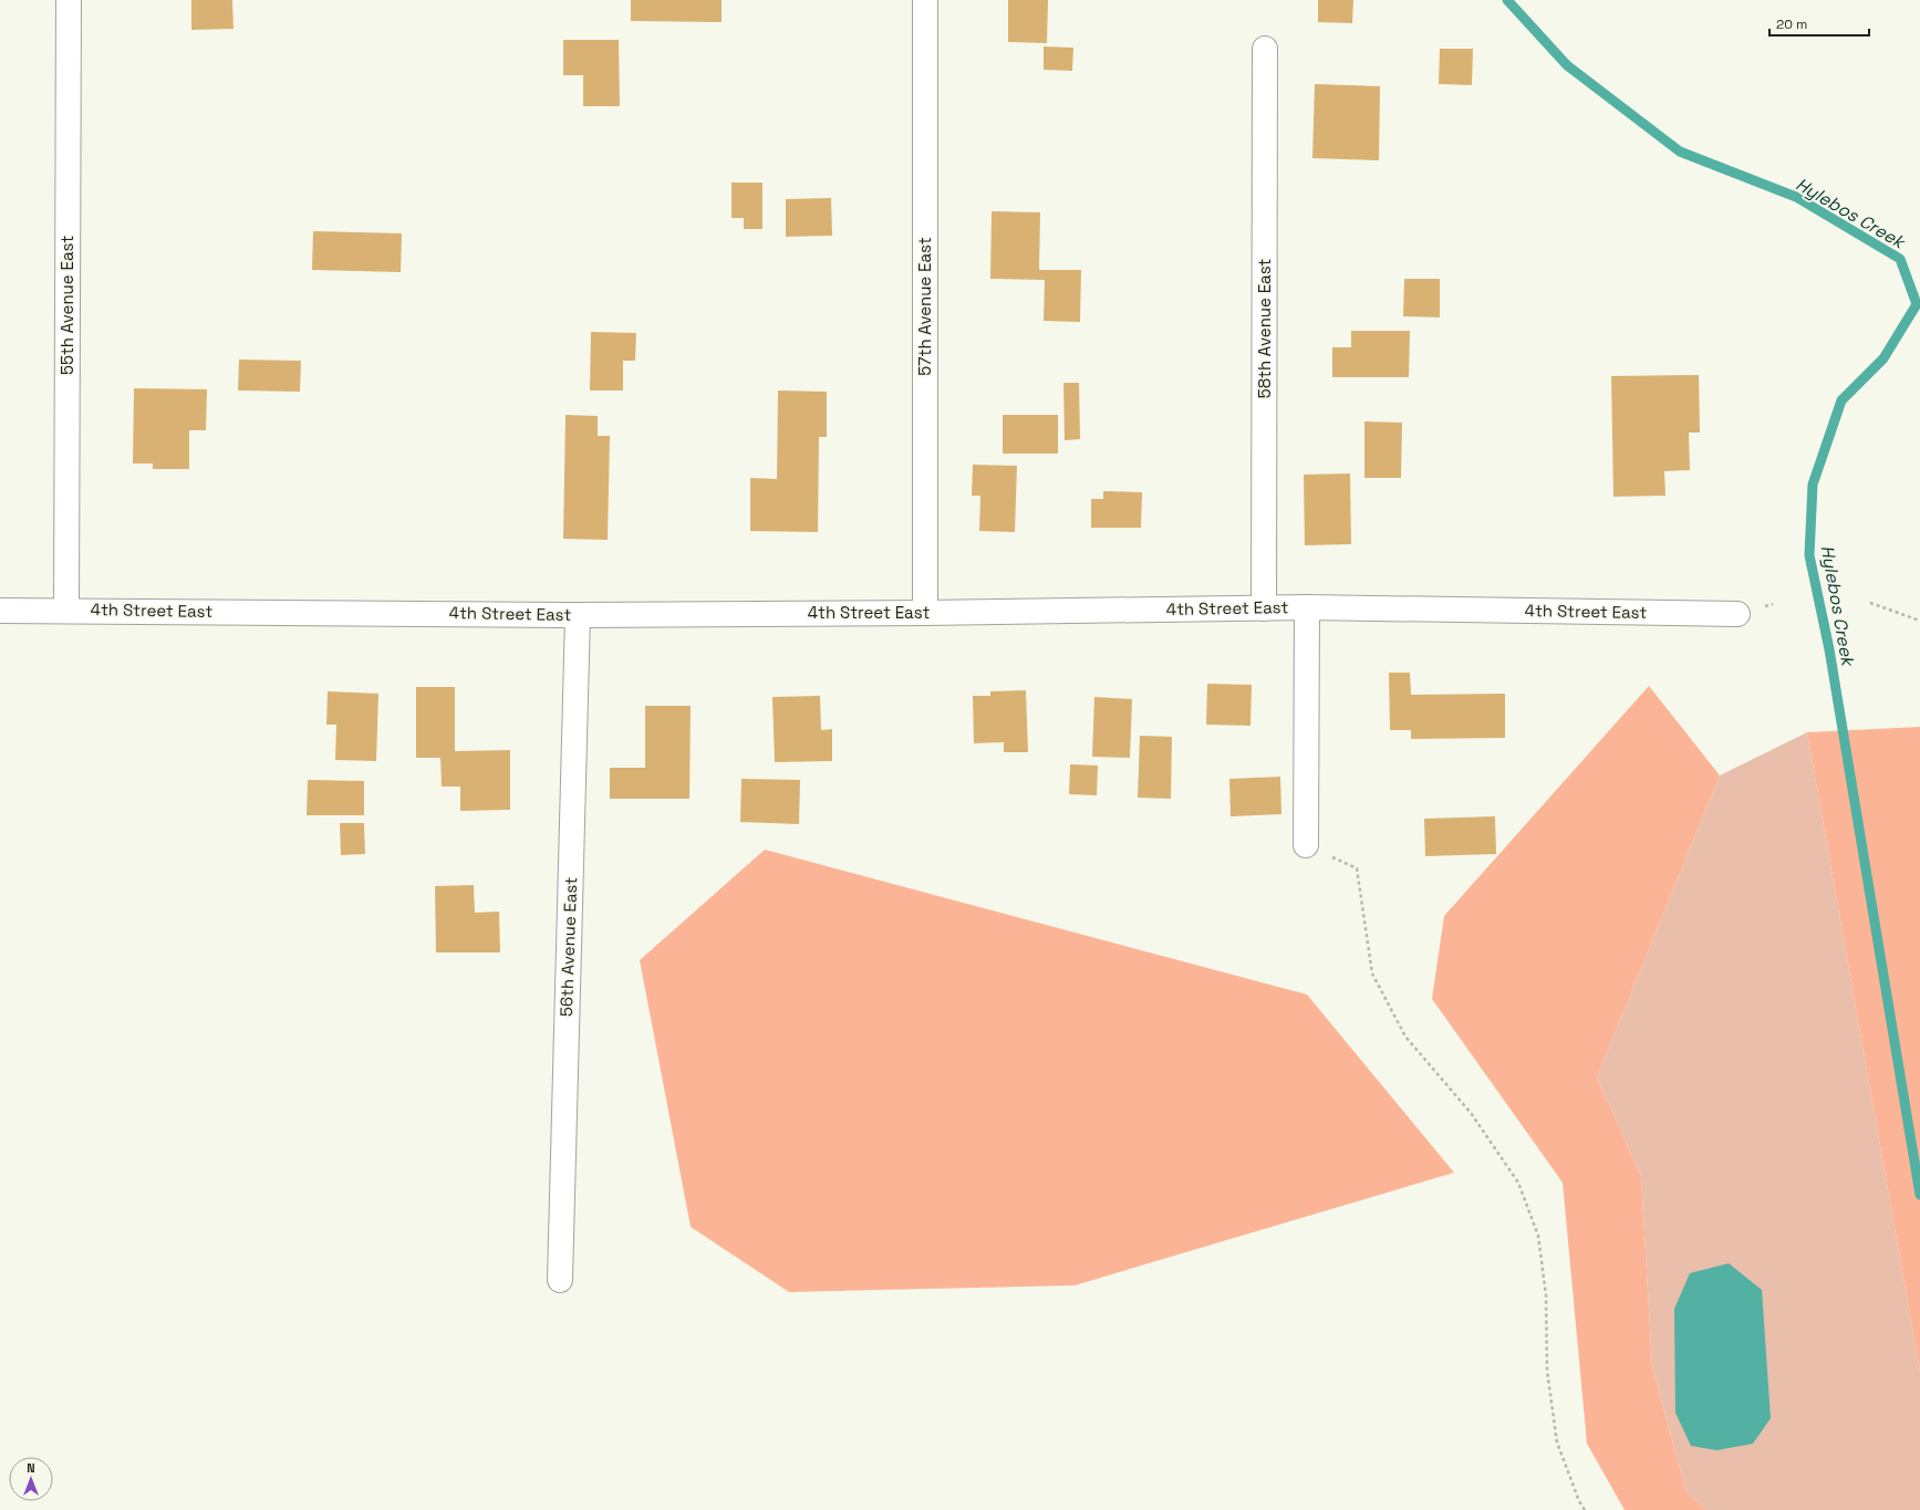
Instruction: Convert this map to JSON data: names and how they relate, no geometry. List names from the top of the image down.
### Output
{
  "streets": {
    "street": [
      "55th Avenue East",
      "57th Avenue East",
      "58th Avenue East",
      "4th Street East",
      "56th Avenue East"
    ]
  },
  "crossings": [
    ["55th Avenue East", "4th Street East"],
    ["57th Avenue East", "4th Street East"],
    ["58th Avenue East", "4th Street East"],
    ["4th Street East", "56th Avenue East"]
  ],
  "water": ["Hylebos Creek"],
  "scale_bar": "20 m",
  "north": "top"
}
